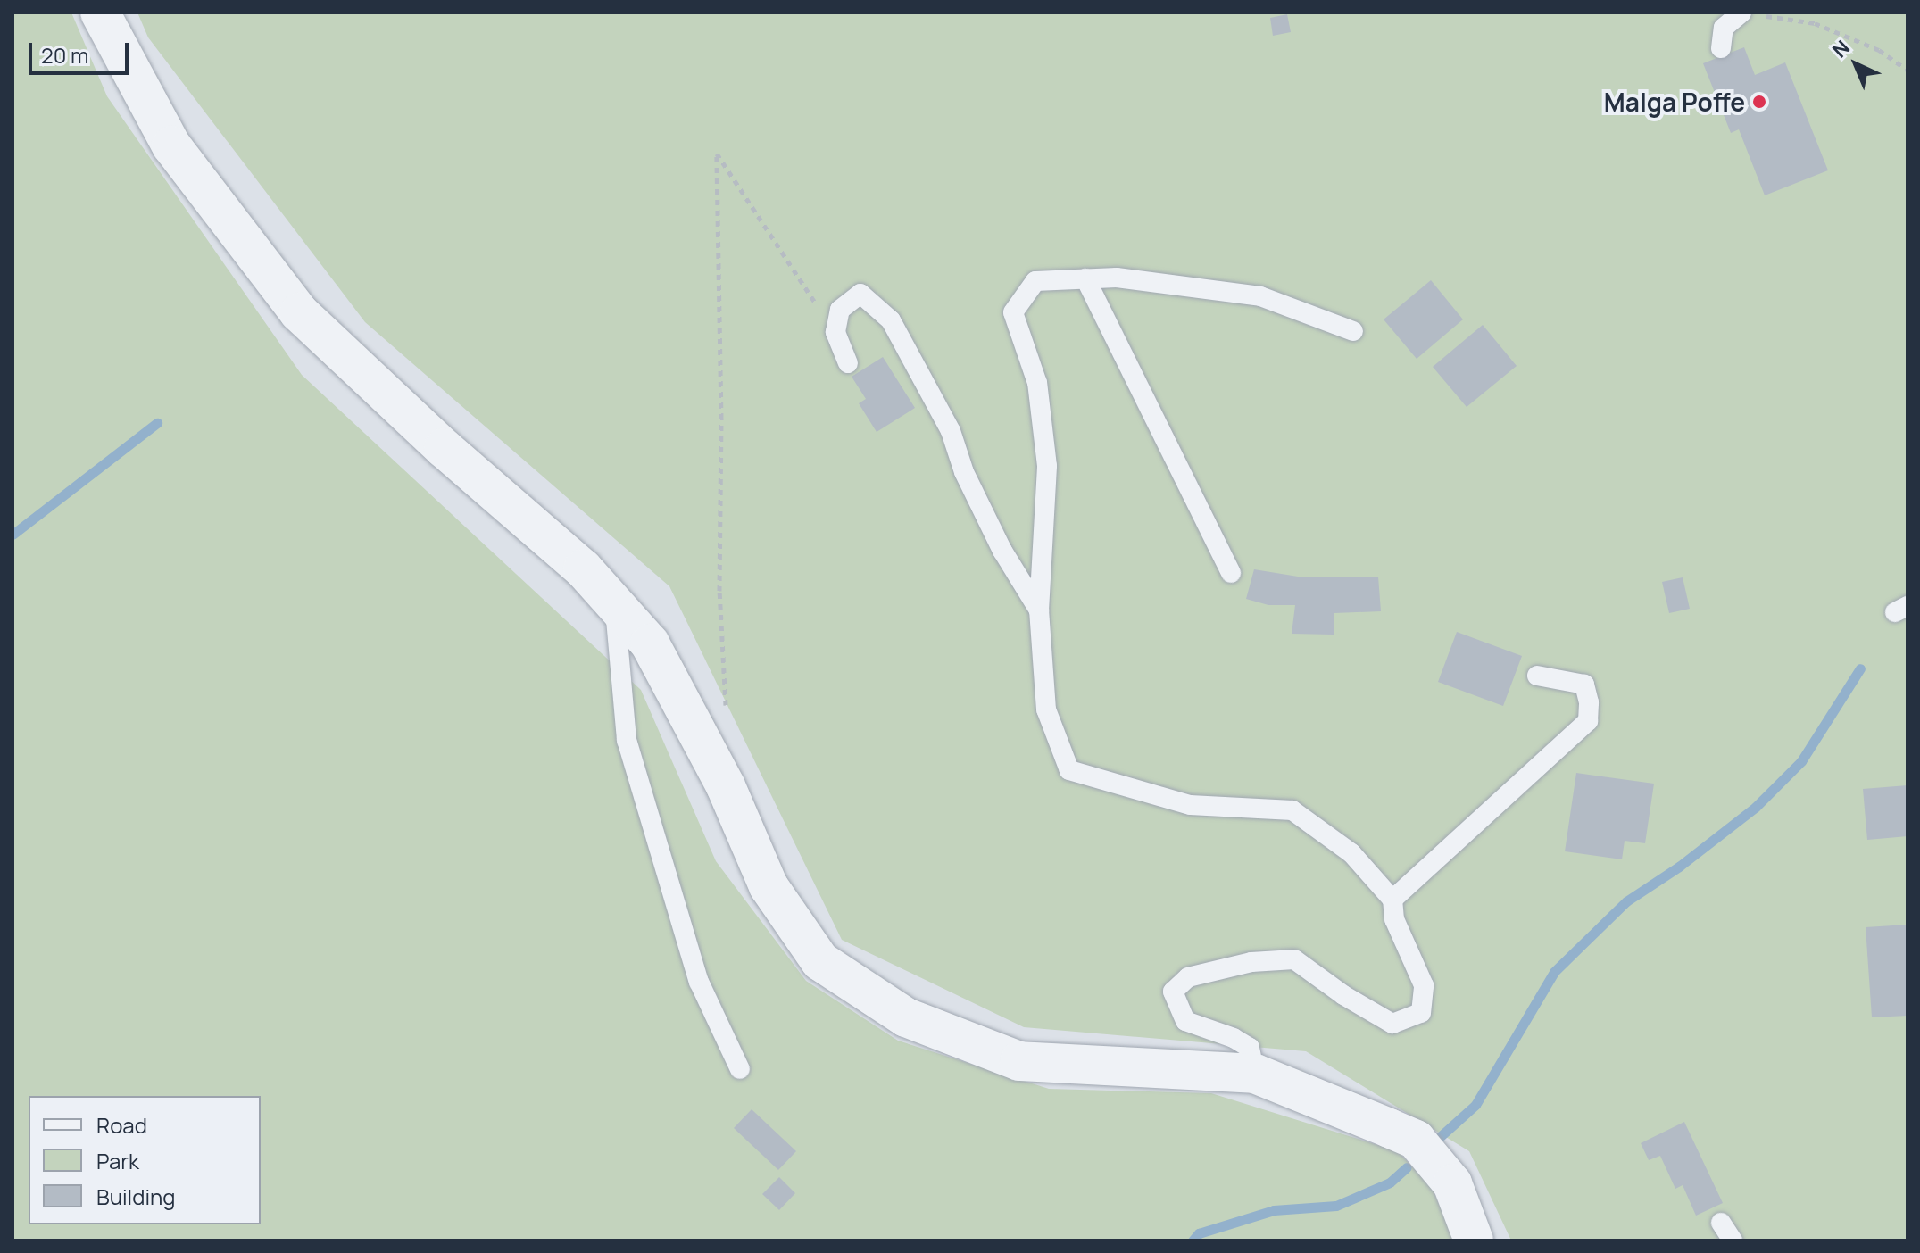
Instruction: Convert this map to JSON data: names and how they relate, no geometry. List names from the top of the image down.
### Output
{
  "places": ["Malga Poffe"],
  "legend": ["Road", "Park", "Building"],
  "scale_bar": "20 m",
  "north": "top left"
}
